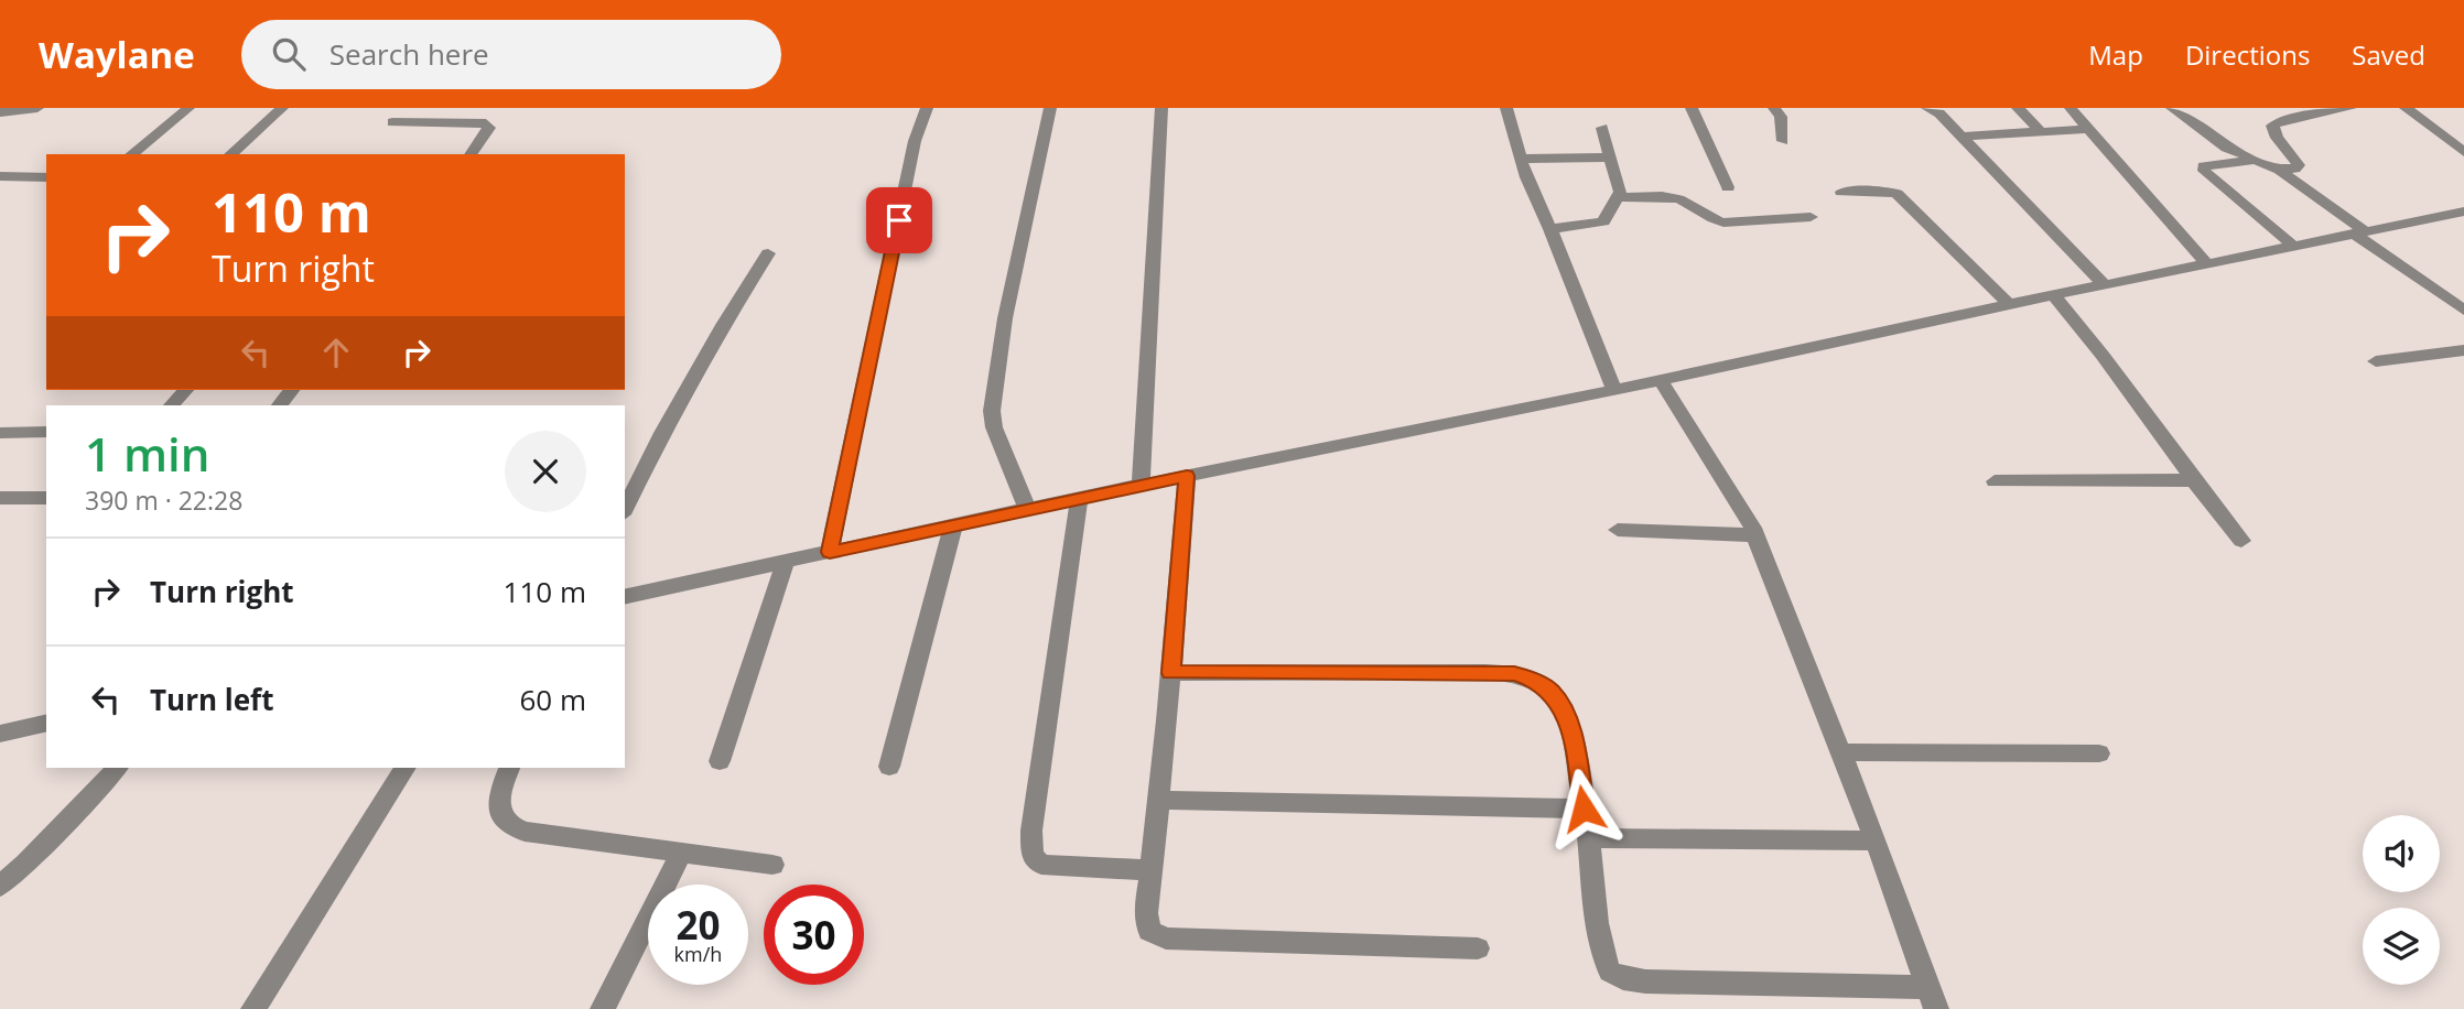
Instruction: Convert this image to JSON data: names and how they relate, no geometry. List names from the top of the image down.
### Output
{
  "page": {
    "header": "Waylane",
    "search": "Search here",
    "nav": ["Map", "Directions", "Saved"],
    "turn": ["110 m", "Turn right"],
    "heading": ["1 min", "390 m · 22:28"],
    "list": [
      {
        "name": "Turn right",
        "value": "110 m"
      },
      {
        "name": "Turn left",
        "value": "60 m"
      }
    ],
    "speed": "20 km/h",
    "limit": "30"
  }
}
